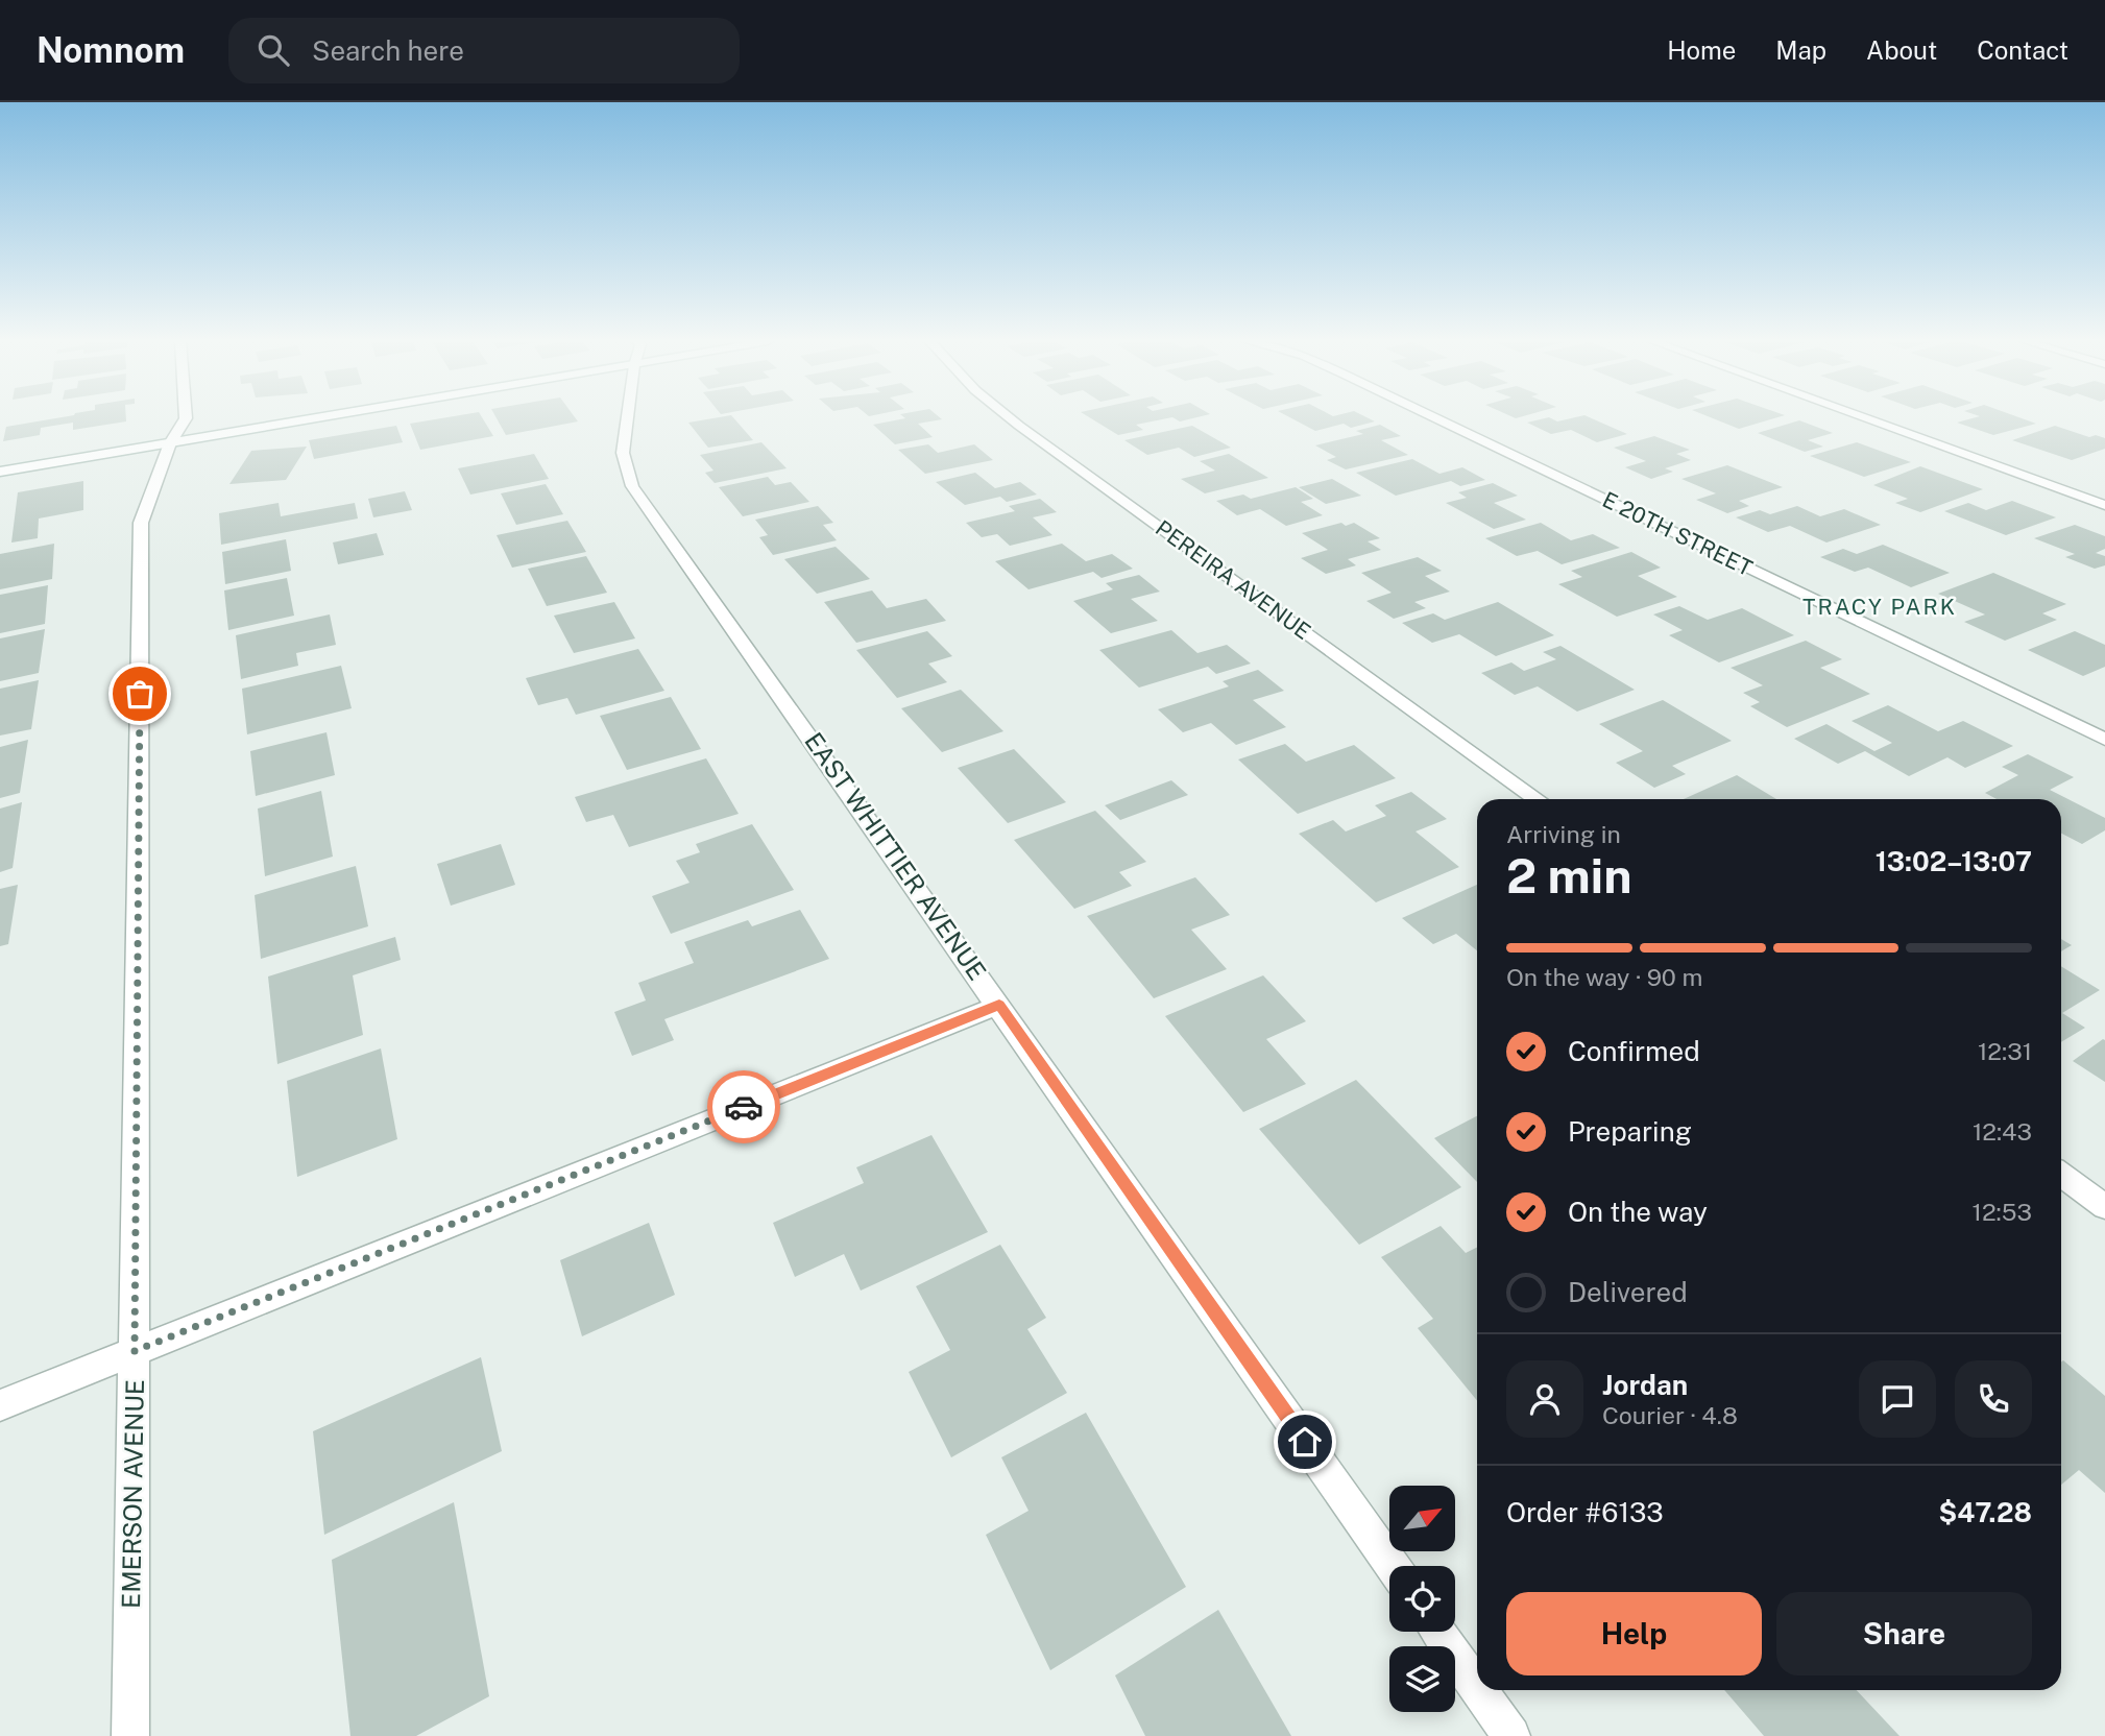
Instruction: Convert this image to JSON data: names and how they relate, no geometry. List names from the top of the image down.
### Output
{
  "streets": {
    "street": [
      "E 20TH STREET",
      "PEREIRA AVENUE",
      "EAST WHITTIER AVENUE",
      "EMERSON AVENUE"
    ]
  },
  "districts": ["TRACY PARK"],
  "north": "top right",
  "page": {
    "header": "Nomnom",
    "search": "Search here",
    "nav": [
      "Home",
      "Map",
      "About",
      "Contact"
    ],
    "heading": ["2 min", "Arriving in", "13:02–13:07"],
    "panel": [
      "Jordan",
      "Courier · 4.8",
      "Order #6133",
      "$47.28"
    ],
    "bar": "On the way · 90 m",
    "list": [
      ["Confirmed", "12:31"],
      ["Preparing", "12:43"],
      ["On the way", "12:53"],
      "Delivered"
    ],
    "buttons": ["Help", "Share"]
  }
}
